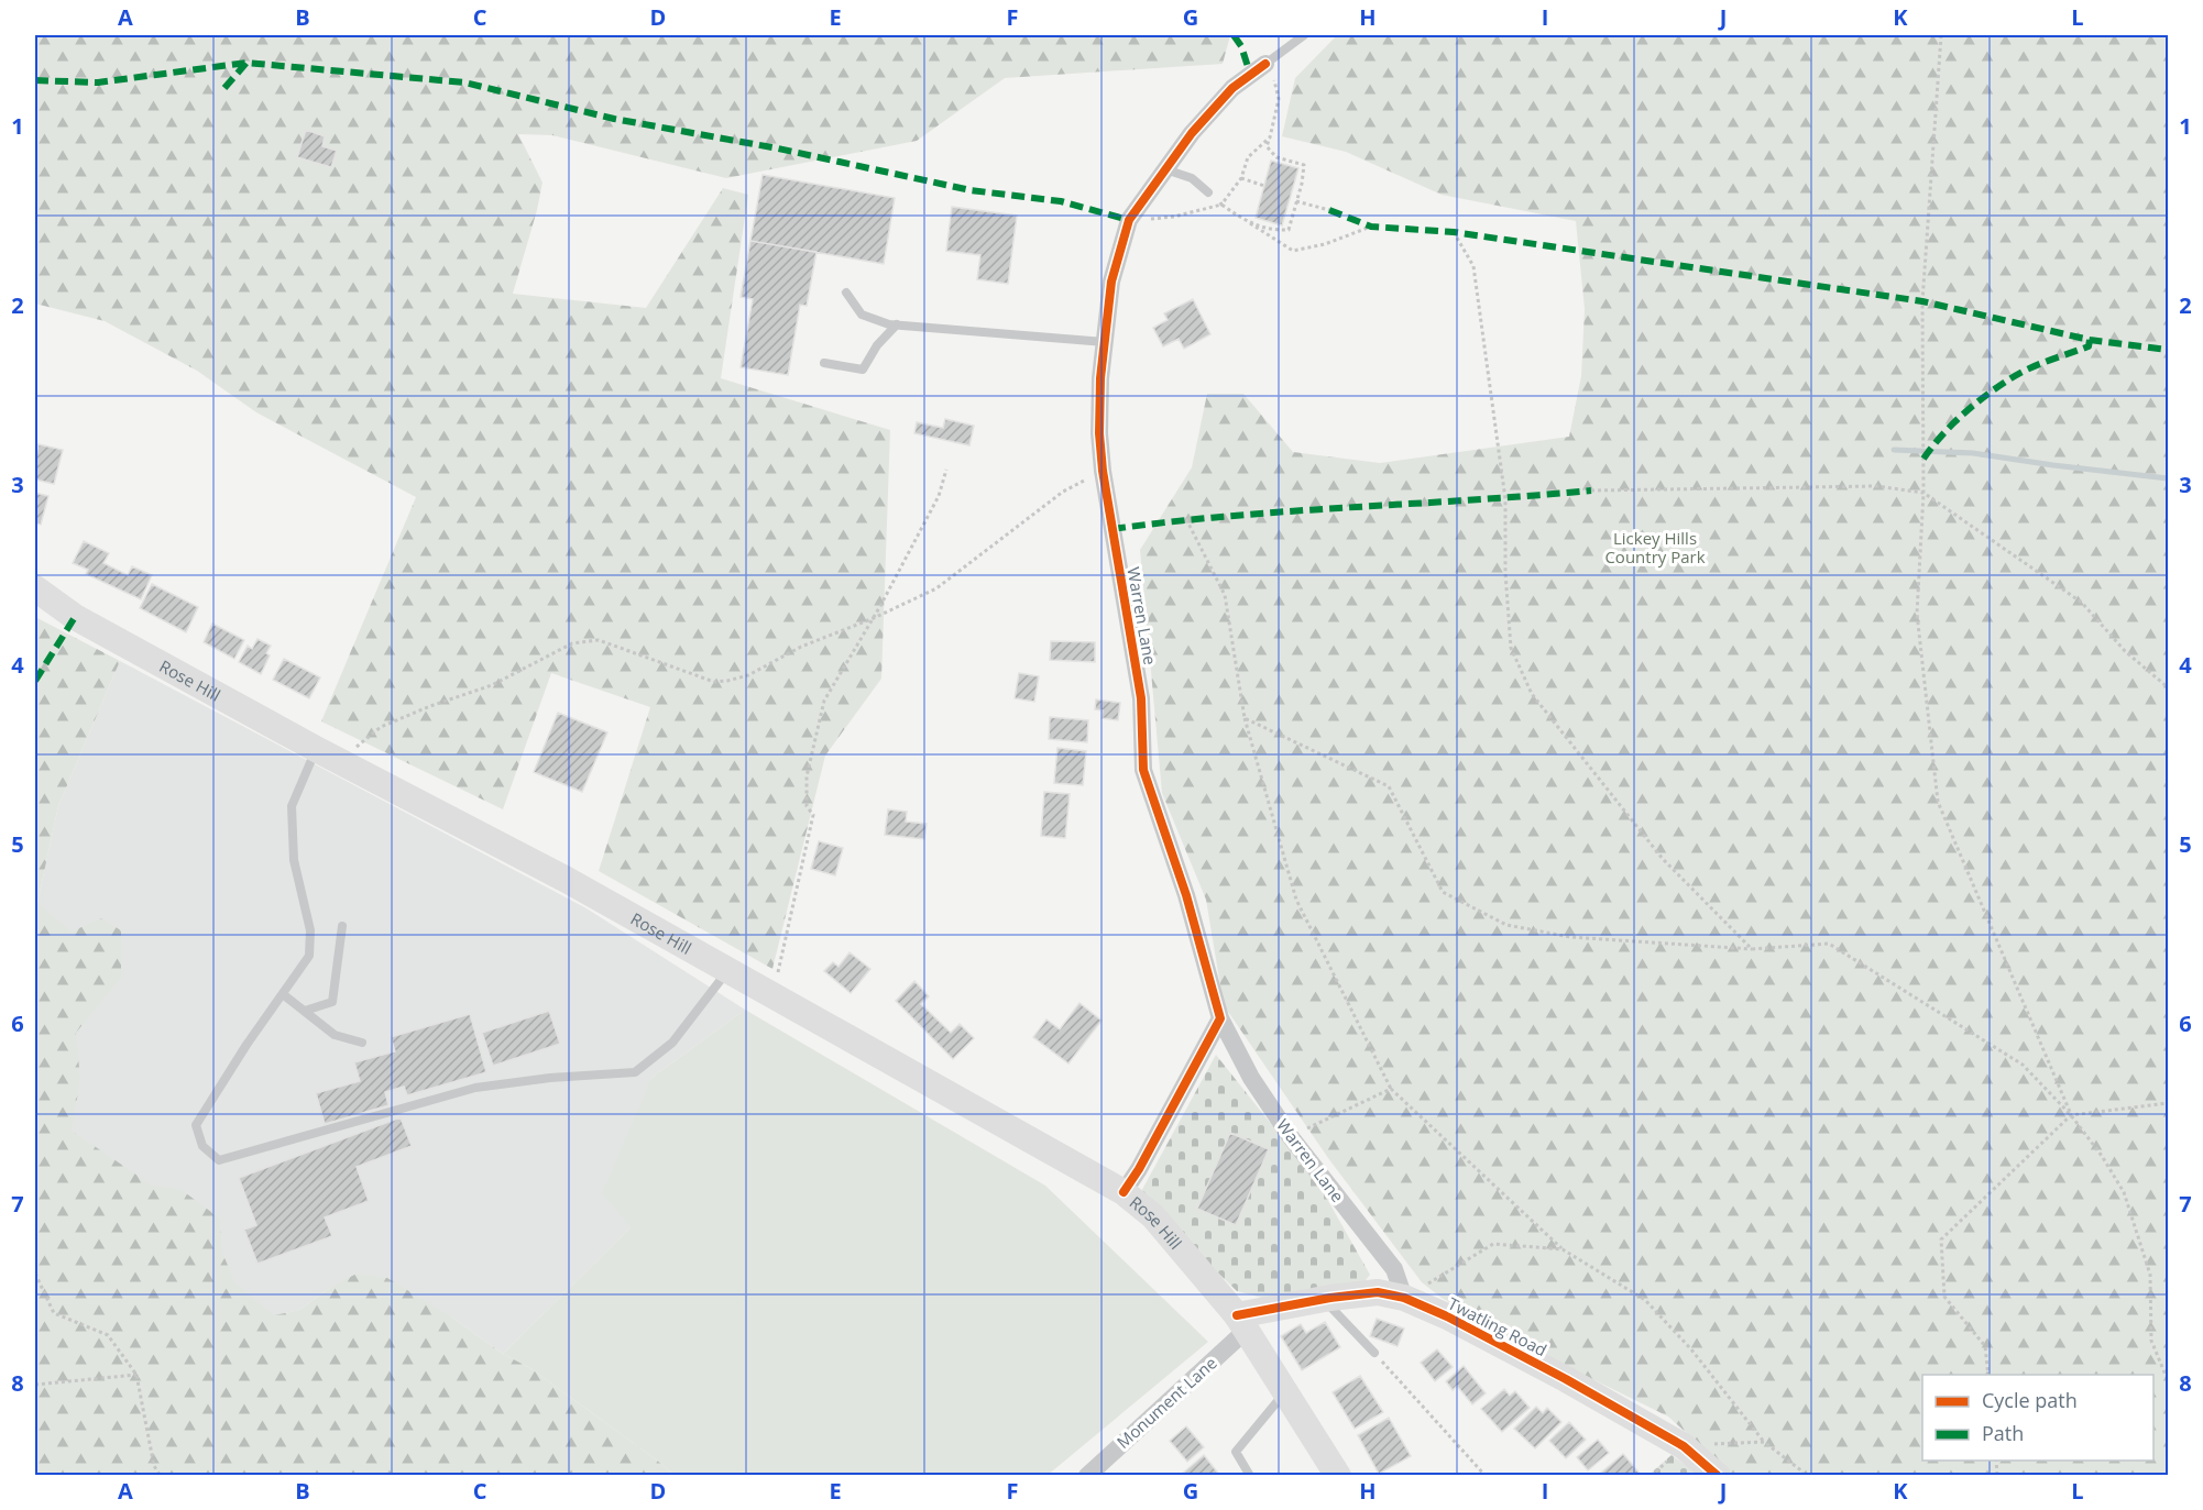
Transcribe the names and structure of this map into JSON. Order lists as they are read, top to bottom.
{
  "streets": {
    "main road": ["Rose Hill", "Twatling Road"],
    "street": ["Warren Lane", "Monument Lane"]
  },
  "crossings": [
    ["Warren Lane", "Twatling Road"],
    ["Rose Hill", "Twatling Road"],
    ["Rose Hill", "Monument Lane"],
    ["Twatling Road", "Monument Lane"]
  ],
  "parks": ["Lickey Hills Country Park"],
  "legend": ["Cycle path", "Path"],
  "grid": {
    "columns": [
      "A",
      "B",
      "C",
      "D",
      "E",
      "F",
      "G",
      "H",
      "I",
      "J",
      "K",
      "L"
    ],
    "rows": [
      "1",
      "2",
      "3",
      "4",
      "5",
      "6",
      "7",
      "8"
    ]
  }
}
